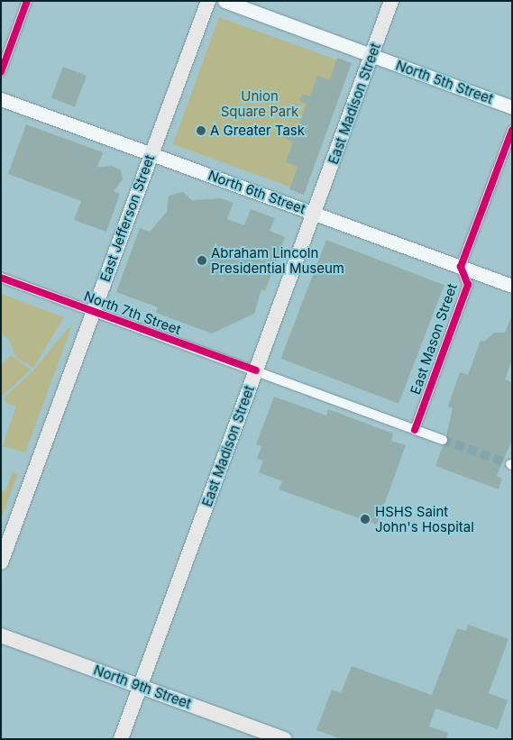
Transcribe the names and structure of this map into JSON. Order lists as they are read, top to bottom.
{
  "streets": {
    "main road": [
      "North 5th Street",
      "East Madison Street",
      "North 6th Street",
      "East Jefferson Street",
      "North 9th Street"
    ],
    "street": ["North 7th Street", "East Mason Street"]
  },
  "crossings": [
    ["North 5th Street", "East Madison Street"],
    ["East Madison Street", "North 6th Street"],
    ["East Madison Street", "North 7th Street"],
    ["East Madison Street", "North 9th Street"],
    ["North 6th Street", "East Jefferson Street"],
    ["North 6th Street", "East Mason Street"],
    ["East Jefferson Street", "North 7th Street"],
    ["North 7th Street", "East Mason Street"]
  ],
  "parks": ["Union Square Park"],
  "places": ["A Greater Task", "Abraham Lincoln Presidential Museum", "HSHS Saint John's Hospital"]
}
